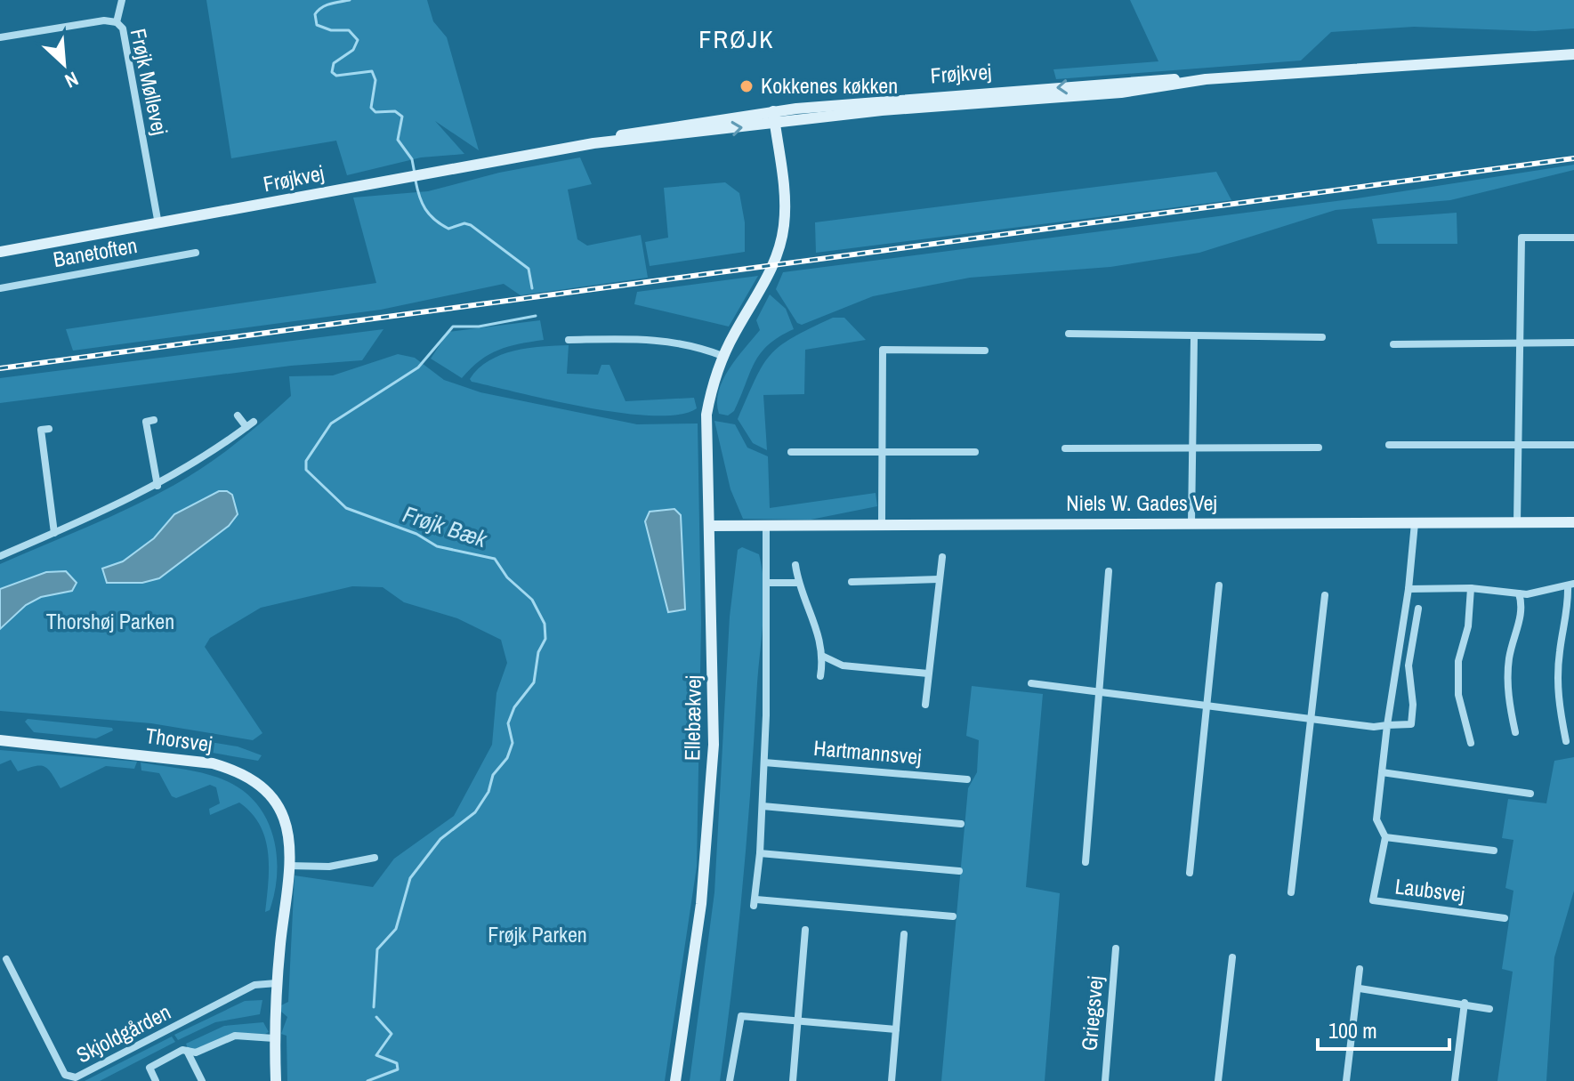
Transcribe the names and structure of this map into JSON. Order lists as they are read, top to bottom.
{
  "streets": {
    "street": [
      "Frøjkvej",
      "Frøjk Møllevej",
      "Banetoften",
      "Niels W. Gades Vej",
      "Ellebækvej",
      "Thorsvej",
      "Hartmannsvej",
      "Laubsvej",
      "Griegsvej",
      "Skjoldgården"
    ]
  },
  "crossings": [
    ["Frøjkvej", "Frøjk Møllevej"],
    ["Frøjkvej", "Ellebækvej"],
    ["Niels W. Gades Vej", "Ellebækvej"],
    ["Niels W. Gades Vej", "Laubsvej"],
    ["Thorsvej", "Skjoldgården"]
  ],
  "districts": ["FRØJK"],
  "water": ["Frøjk Bæk"],
  "parks": ["Thorshøj Parken", "Frøjk Parken"],
  "places": ["Kokkenes køkken"],
  "scale_bar": "100 m",
  "north": "bottom right"
}
